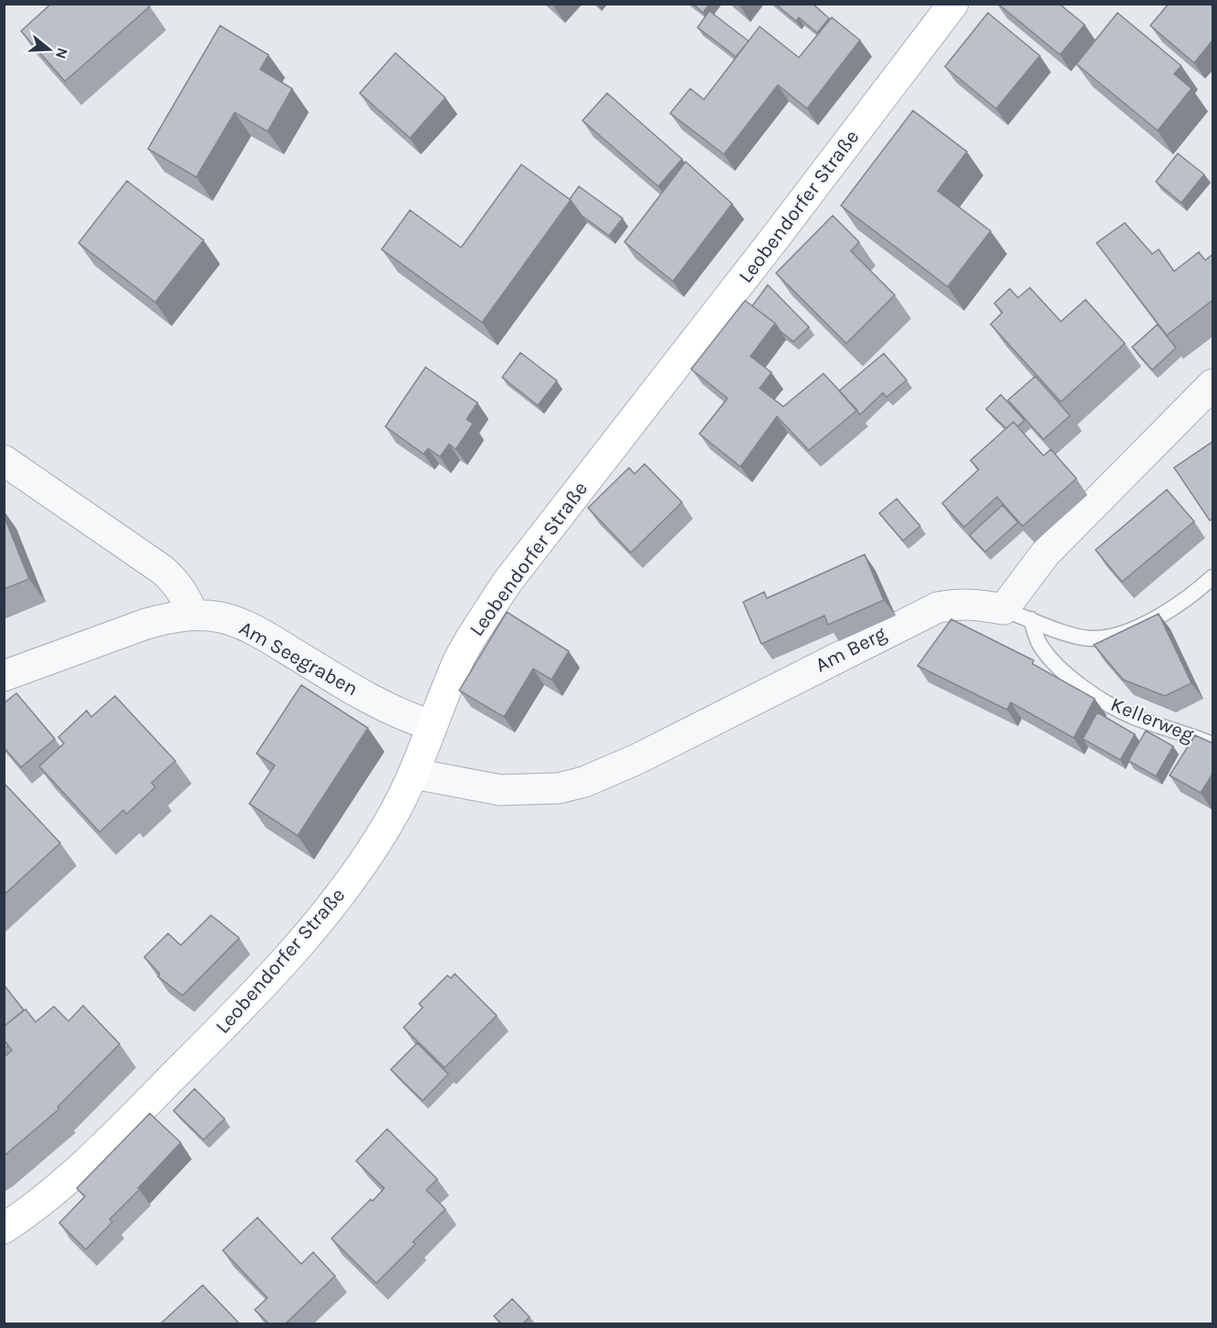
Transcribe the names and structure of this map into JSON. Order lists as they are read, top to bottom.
{
  "streets": {
    "main road": ["Leobendorfer Straße"],
    "street": ["Am Berg", "Am Seegraben"],
    "lane": ["Kellerweg"]
  },
  "crossings": [
    ["Leobendorfer Straße", "Am Berg"],
    ["Leobendorfer Straße", "Am Seegraben"],
    ["Am Berg", "Kellerweg"]
  ],
  "north": "right"
}
